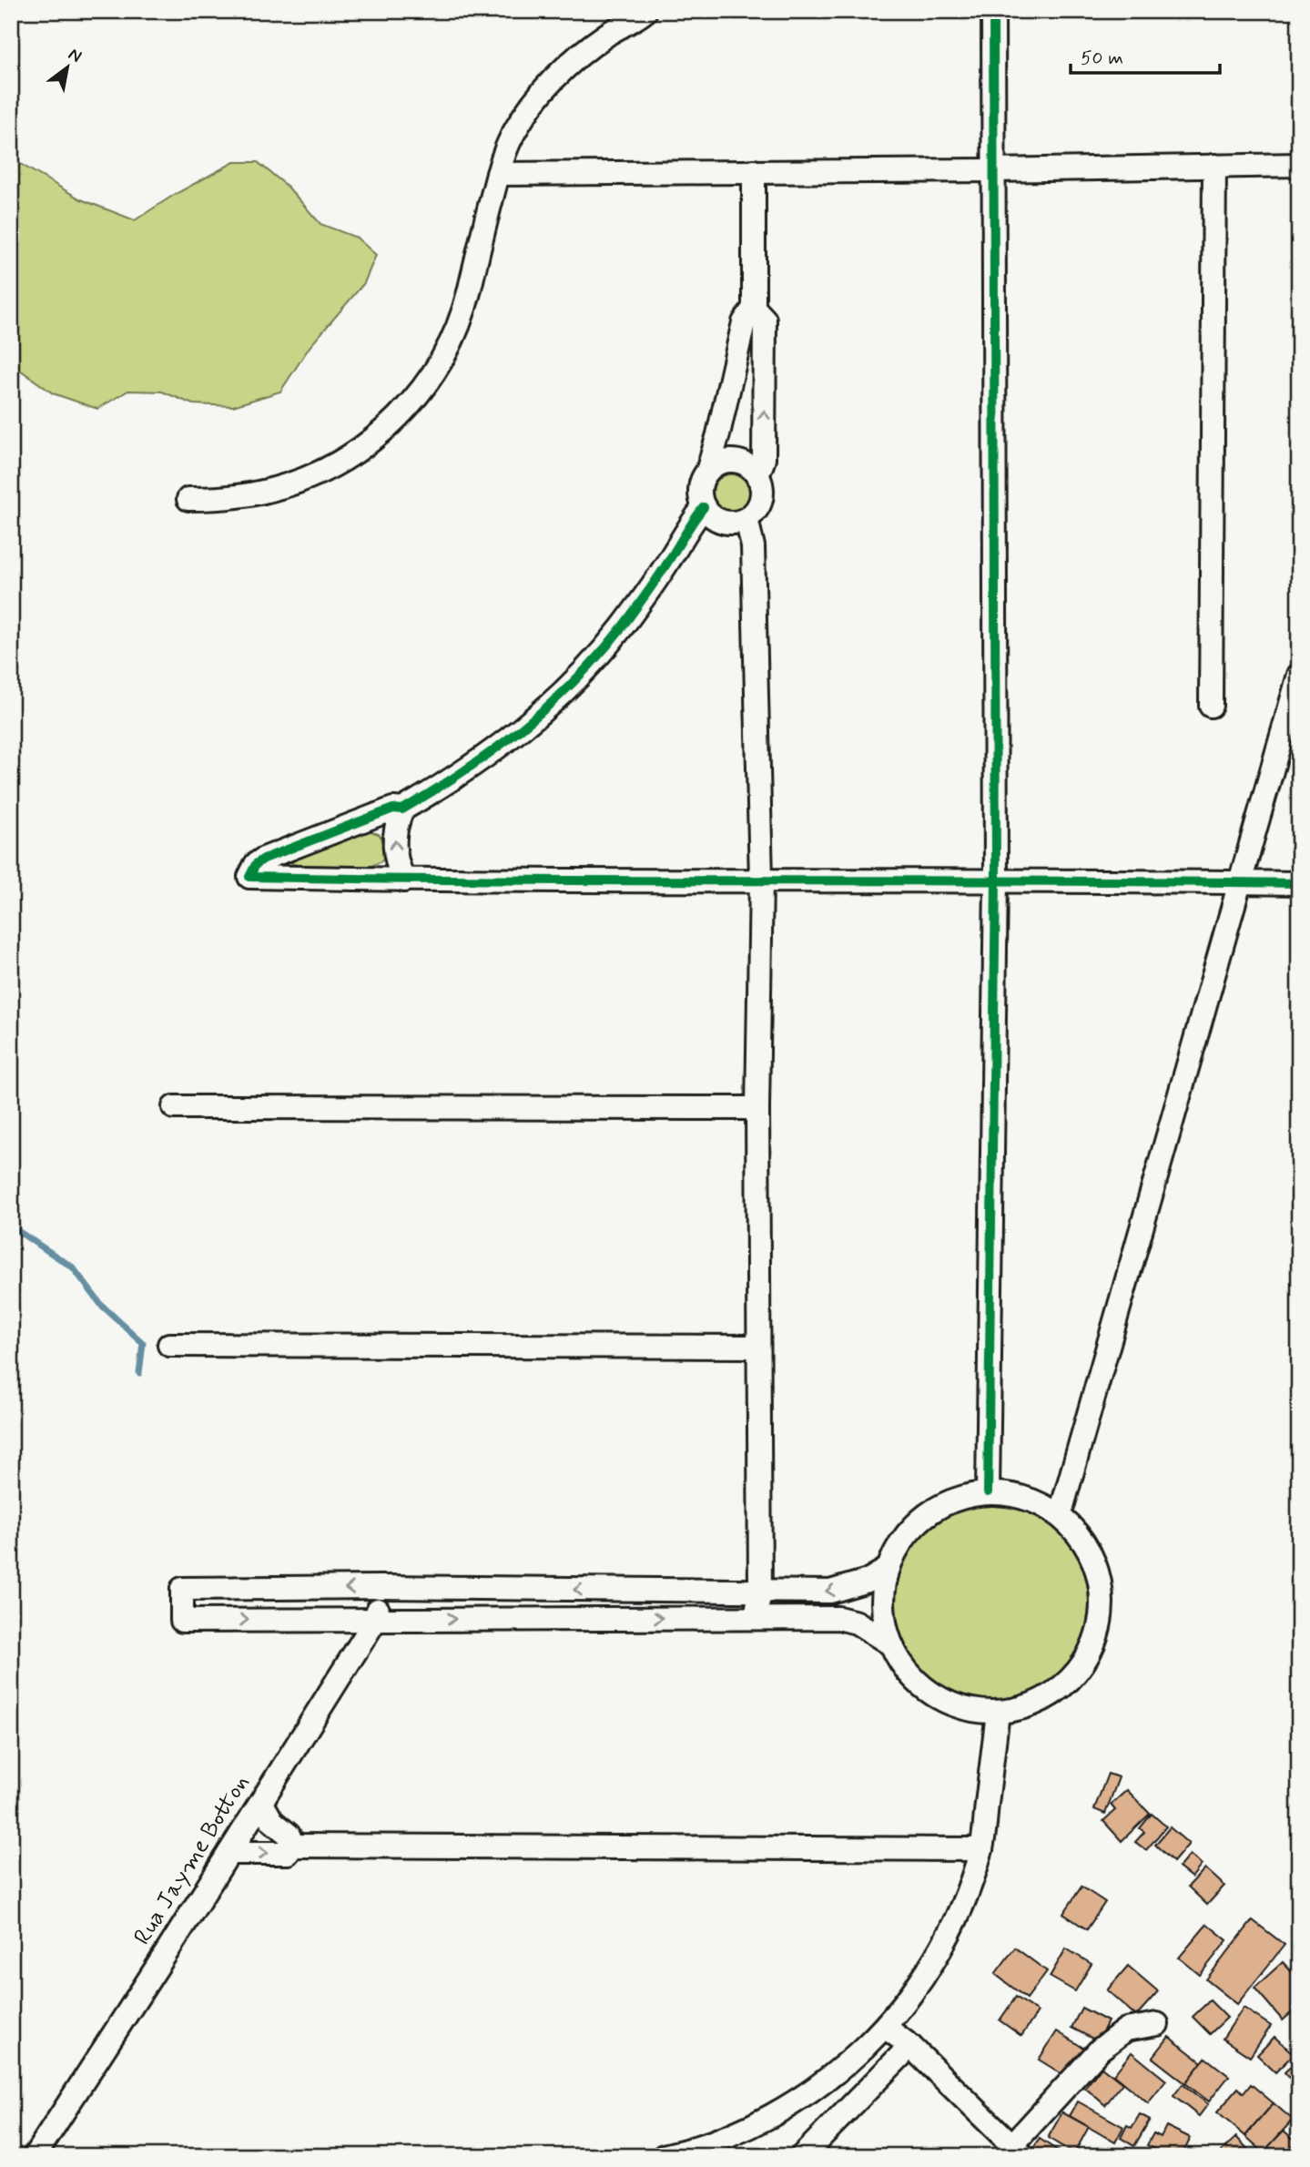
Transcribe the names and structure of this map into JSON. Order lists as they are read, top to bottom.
{
  "streets": {
    "street": ["Rua Jayme Botton"]
  },
  "scale_bar": "50 m",
  "north": "top right"
}
